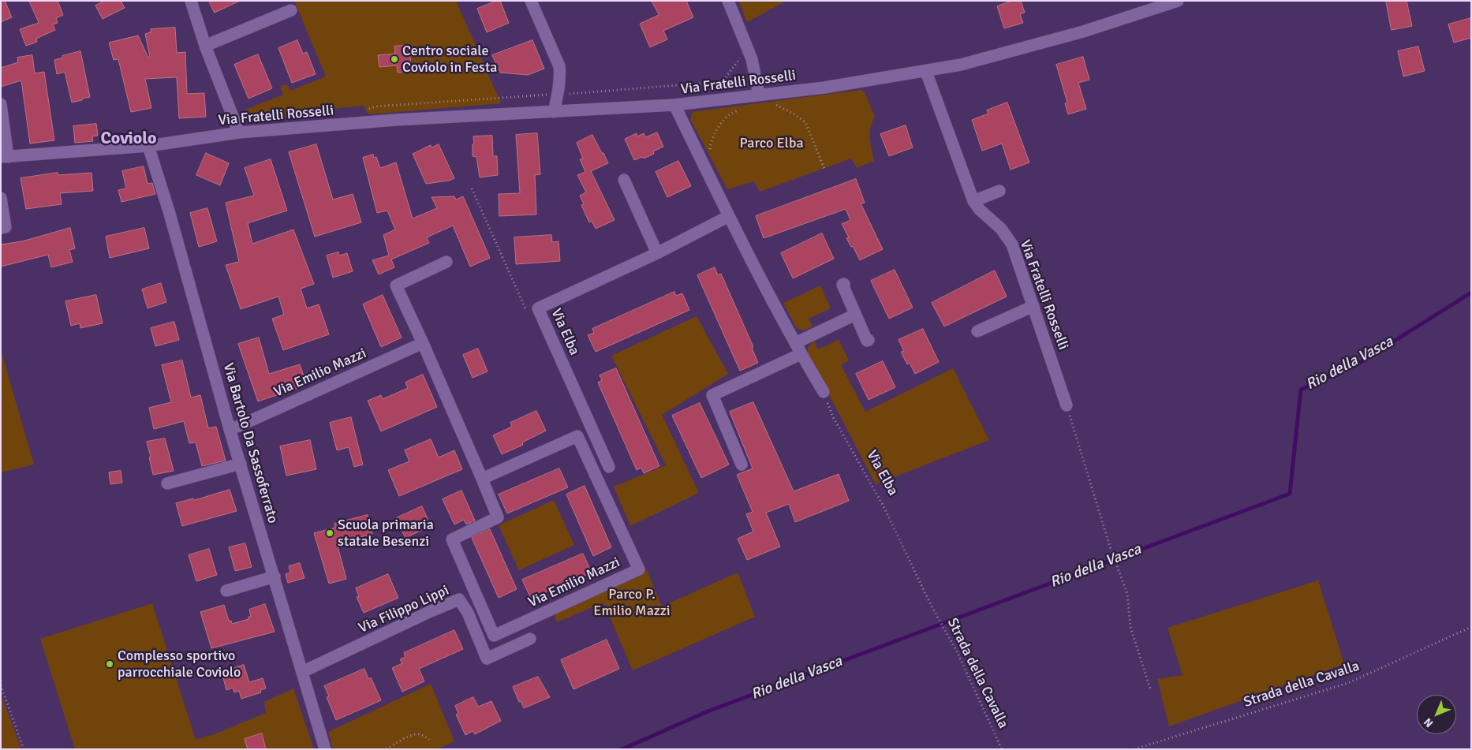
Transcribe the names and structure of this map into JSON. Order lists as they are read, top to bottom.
{
  "streets": {
    "street": [
      "Via Fratelli Rosselli",
      "Via Elba",
      "Via Emilio Mazzi",
      "Via Bartolo Da Sassoferrato",
      "Via Filippo Lippi"
    ],
    "path": ["Strada della Cavalla"]
  },
  "crossings": [
    ["Via Fratelli Rosselli", "Via Bartolo Da Sassoferrato"],
    ["Via Elba", "Strada della Cavalla"],
    ["Via Emilio Mazzi", "Via Bartolo Da Sassoferrato"],
    ["Via Bartolo Da Sassoferrato", "Via Filippo Lippi"]
  ],
  "districts": ["Coviolo"],
  "water": ["Rio della Vasca"],
  "parks": ["Parco Elba", "Parco P. Emilio Mazzi"],
  "places": ["Centro sociale Coviolo in Festa", "Scuola primaria statale Besenzi", "Complesso sportivo parrocchiale Coviolo"],
  "north": "bottom left"
}
